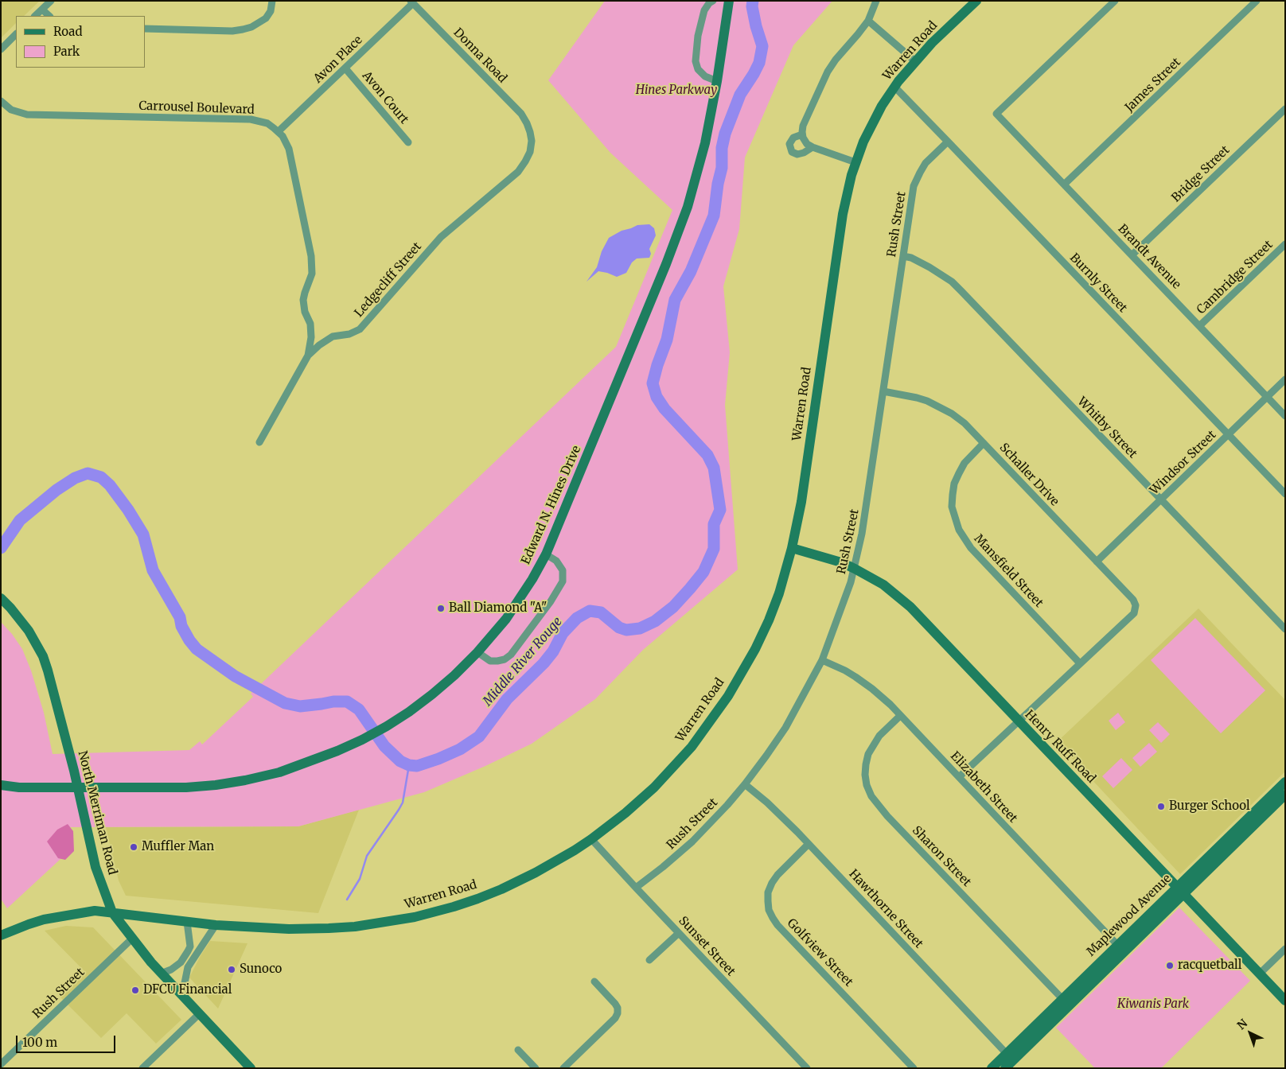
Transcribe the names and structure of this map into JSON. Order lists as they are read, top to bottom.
{
  "streets": {
    "street": [
      "Warren Road",
      "Donna Road",
      "Avon Place",
      "James Street",
      "Avon Court",
      "Carrousel Boulevard",
      "Bridge Street",
      "Rush Street",
      "Brandt Avenue",
      "Cambridge Street",
      "Ledgecliff Street",
      "Burnly Street",
      "Whitby Street",
      "Windsor Street",
      "Schaller Drive",
      "Edward N. Hines Drive",
      "Mansfield Street",
      "Henry Ruff Road",
      "Elizabeth Street",
      "North Merriman Road",
      "Sharon Street",
      "Hawthorne Street",
      "Maplewood Avenue",
      "Sunset Street",
      "Golfview Street"
    ]
  },
  "crossings": [
    ["Warren Road", "Burnly Street"],
    ["Warren Road", "Henry Ruff Road"],
    ["Warren Road", "North Merriman Road"],
    ["Warren Road", "Sunset Street"],
    ["Donna Road", "Avon Place"],
    ["Donna Road", "Ledgecliff Street"],
    ["Avon Place", "Avon Court"],
    ["Avon Place", "Carrousel Boulevard"],
    ["James Street", "Brandt Avenue"],
    ["Carrousel Boulevard", "Ledgecliff Street"],
    ["Bridge Street", "Brandt Avenue"],
    ["Rush Street", "Burnly Street"],
    ["Rush Street", "Whitby Street"],
    ["Rush Street", "Schaller Drive"],
    ["Rush Street", "Henry Ruff Road"],
    ["Rush Street", "Elizabeth Street"],
    ["Rush Street", "North Merriman Road"],
    ["Rush Street", "Hawthorne Street"],
    ["Rush Street", "Sunset Street"],
    ["Brandt Avenue", "Cambridge Street"],
    ["Brandt Avenue", "Windsor Street"],
    ["Burnly Street", "Windsor Street"],
    ["Whitby Street", "Windsor Street"],
    ["Windsor Street", "Schaller Drive"],
    ["Schaller Drive", "Mansfield Street"],
    ["Henry Ruff Road", "Maplewood Avenue"],
    ["Elizabeth Street", "Sharon Street"],
    ["Elizabeth Street", "Maplewood Avenue"],
    ["Sharon Street", "Maplewood Avenue"],
    ["Hawthorne Street", "Maplewood Avenue"],
    ["Hawthorne Street", "Golfview Street"]
  ],
  "water": ["Middle River Rouge"],
  "parks": ["Hines Parkway", "Kiwanis Park"],
  "places": [
    "Ball Diamond \"A\"",
    "Burger School",
    "Muffler Man",
    "racquetball",
    "Sunoco",
    "DFCU Financial"
  ],
  "legend": ["Road", "Park"],
  "scale_bar": "100 m",
  "north": "top left"
}
